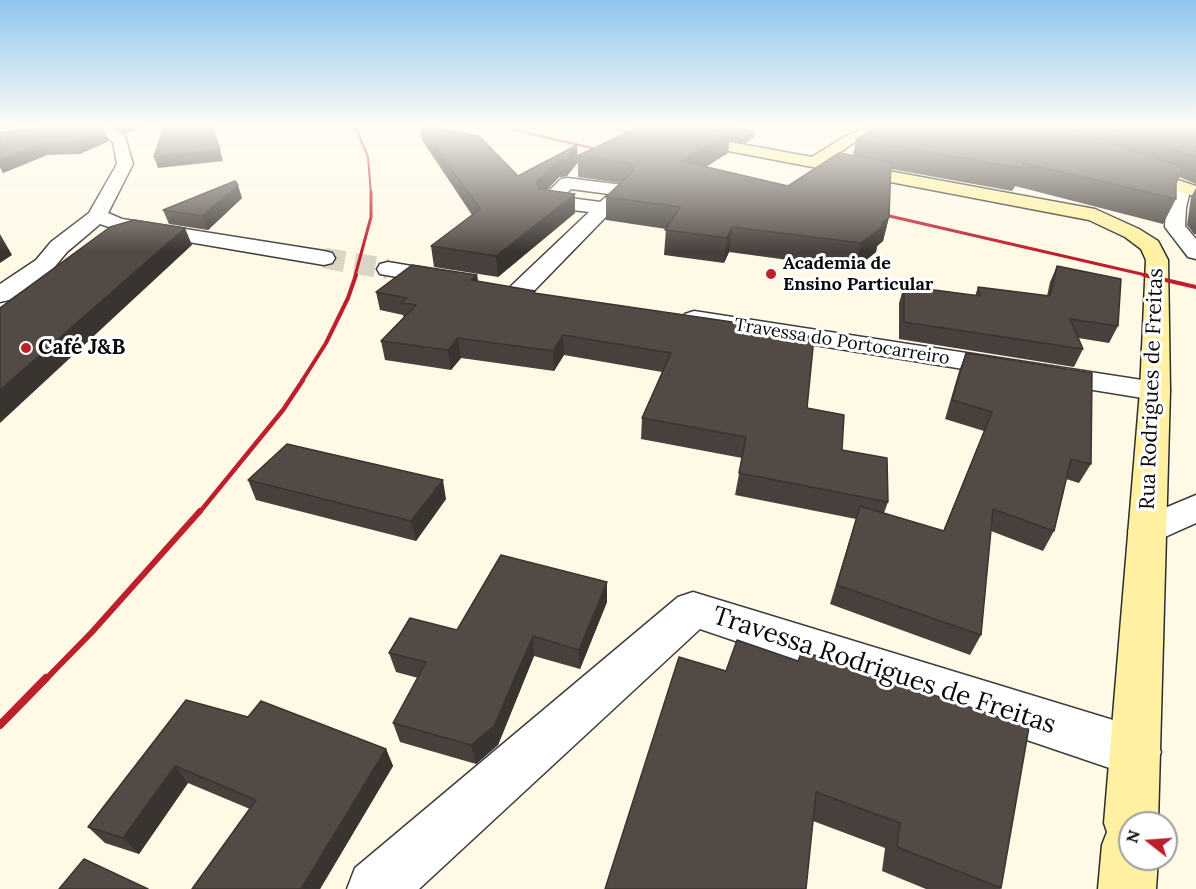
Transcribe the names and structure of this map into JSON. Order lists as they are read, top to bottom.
{
  "streets": {
    "main road": ["Rua Rodrigues de Freitas"],
    "street": ["Travessa do Portocarreiro", "Travessa Rodrigues de Freitas"]
  },
  "crossings": [
    ["Travessa do Portocarreiro", "Rua Rodrigues de Freitas"],
    ["Rua Rodrigues de Freitas", "Travessa Rodrigues de Freitas"]
  ],
  "places": ["Academia de Ensino Particular", "Café J&B"],
  "north": "left"
}
